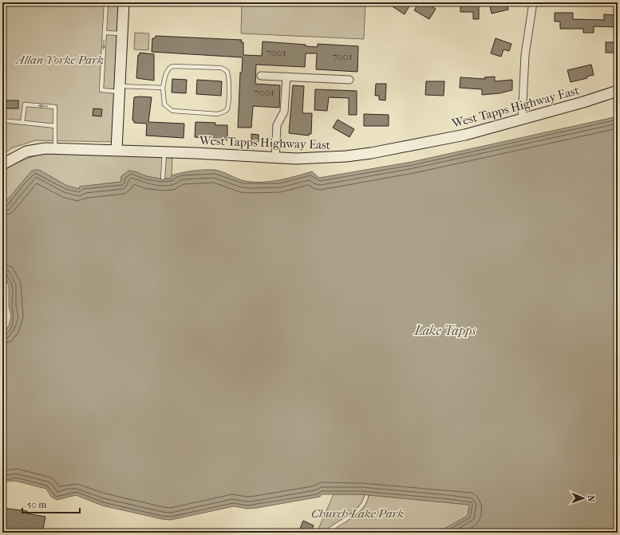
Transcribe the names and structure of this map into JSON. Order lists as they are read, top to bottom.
{
  "streets": {
    "street": ["West Tapps Highway East"]
  },
  "water": ["Lake Tapps"],
  "parks": ["Allan Yorke Park", "Church Lake Park"],
  "house_numbers": ["7001", "7001", "7001"],
  "scale_bar": "50 m",
  "north": "right"
}
